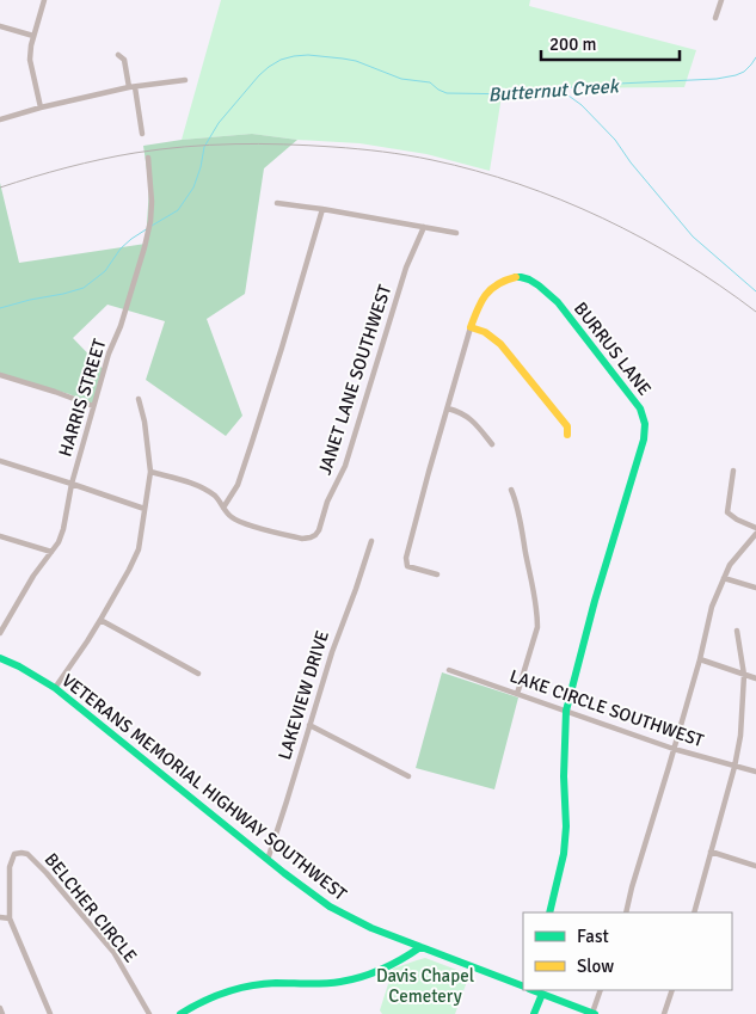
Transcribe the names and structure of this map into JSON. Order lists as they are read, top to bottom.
{
  "streets": {
    "street": [
      "BURRUS LANE",
      "JANET LANE SOUTHWEST",
      "HARRIS STREET",
      "LAKEVIEW DRIVE",
      "LAKE CIRCLE SOUTHWEST",
      "VETERANS MEMORIAL HIGHWAY SOUTHWEST",
      "BELCHER CIRCLE"
    ]
  },
  "crossings": [
    ["BURRUS LANE", "LAKE CIRCLE SOUTHWEST"],
    ["LAKEVIEW DRIVE", "VETERANS MEMORIAL HIGHWAY SOUTHWEST"]
  ],
  "water": ["Butternut Creek"],
  "parks": ["Davis Chapel Cemetery"],
  "legend": ["Fast", "Slow"],
  "scale_bar": "200 m"
}
